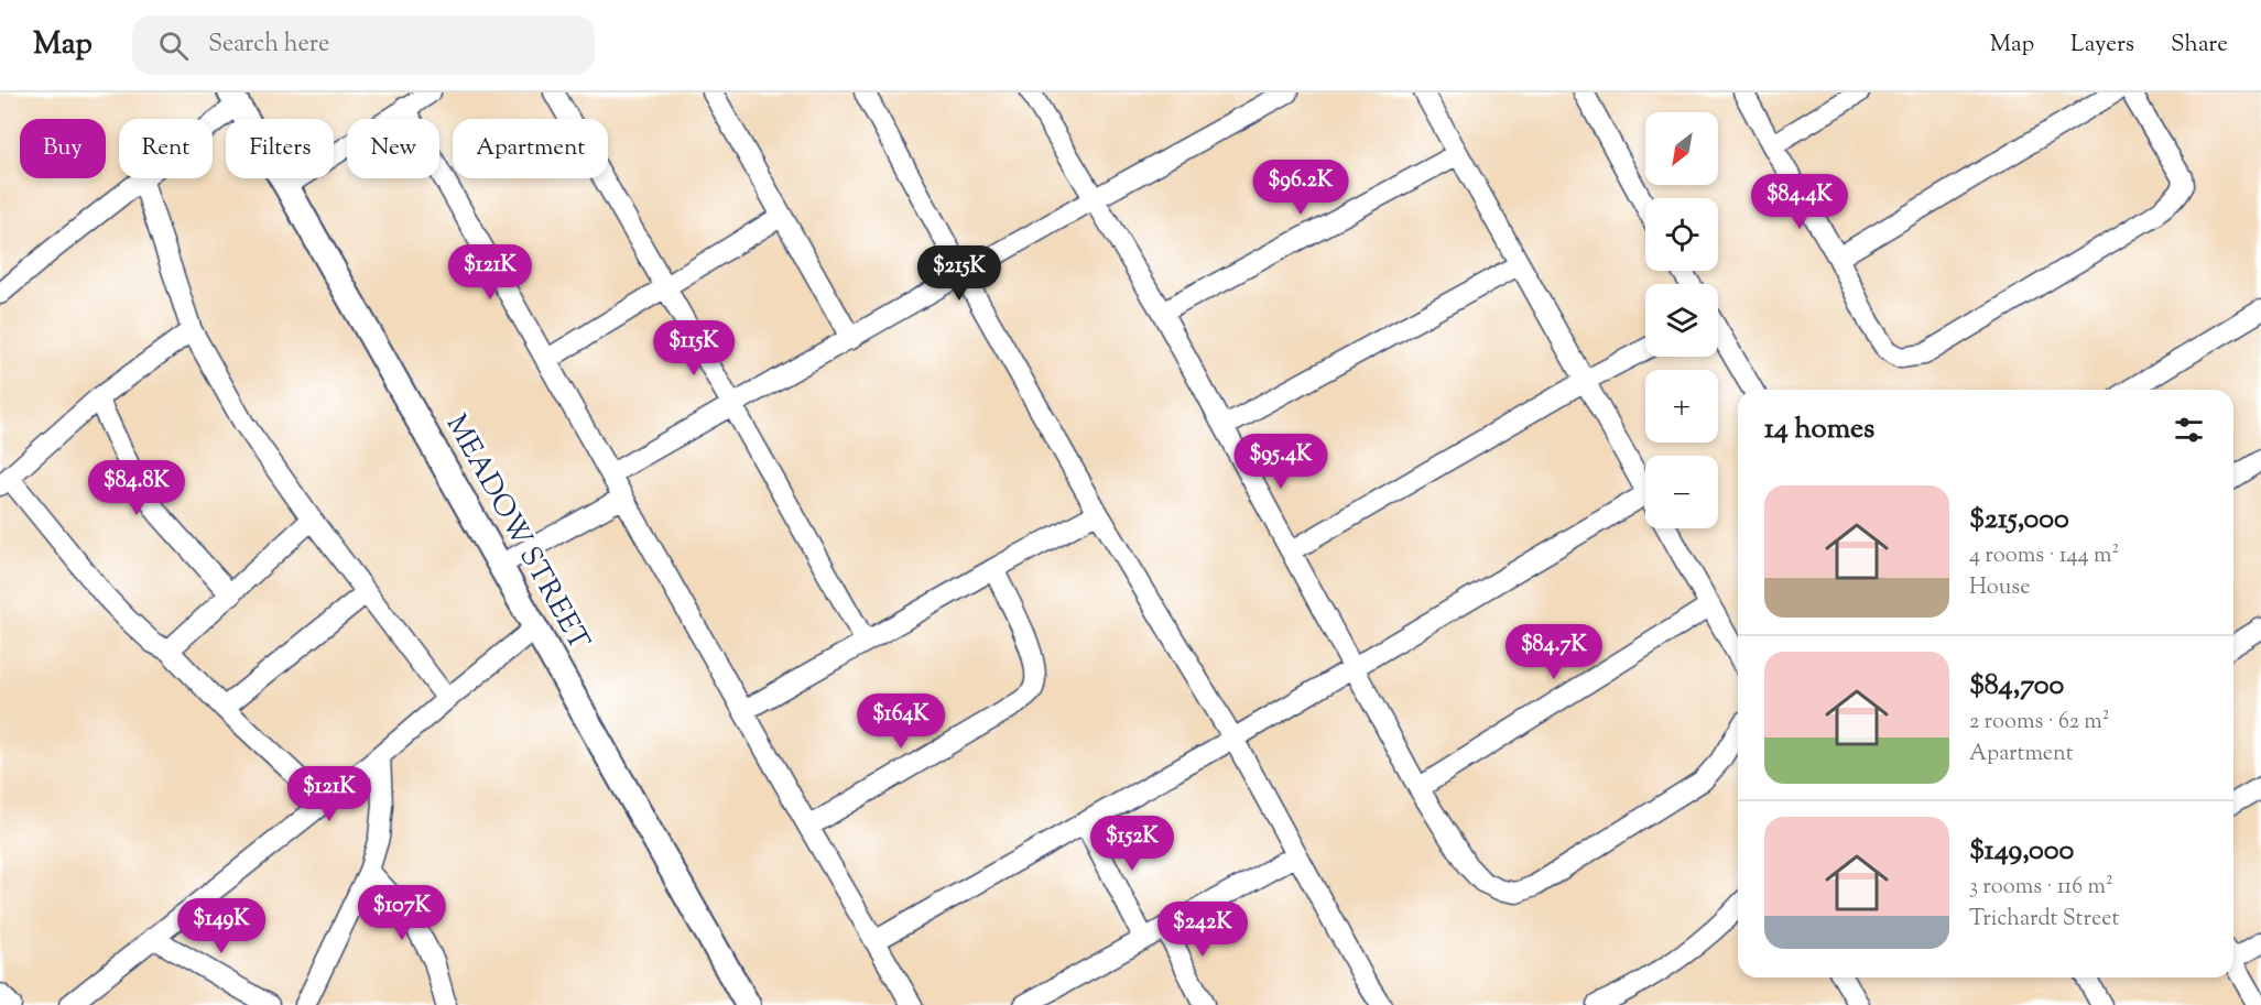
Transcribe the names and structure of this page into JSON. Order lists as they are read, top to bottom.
{
  "streets": {
    "street": ["MEADOW STREET"]
  },
  "north": "bottom left",
  "page": {
    "header": "Map",
    "search": "Search here",
    "nav": ["Map", "Layers", "Share"],
    "map_buttons": ["+", "−"],
    "chip": [
      "Buy",
      "Rent",
      "Filters",
      "New",
      "Apartment"
    ],
    "price": [
      "$96.2K",
      "$84.4K",
      "$121K",
      "$215K",
      "$115K",
      "$95.4K",
      "$84.8K",
      "$84.7K",
      "$164K",
      "$121K",
      "$152K",
      "$107K",
      "$149K",
      "$242K"
    ],
    "heading": "14 homes",
    "list": [
      {
        "name": "$215,000",
        "note": "4 rooms · 144 m² · House"
      },
      {
        "name": "$84,700",
        "note": "2 rooms · 62 m² · Apartment"
      },
      {
        "name": "$149,000",
        "note": "3 rooms · 116 m² · Trichardt Street"
      }
    ]
  }
}
